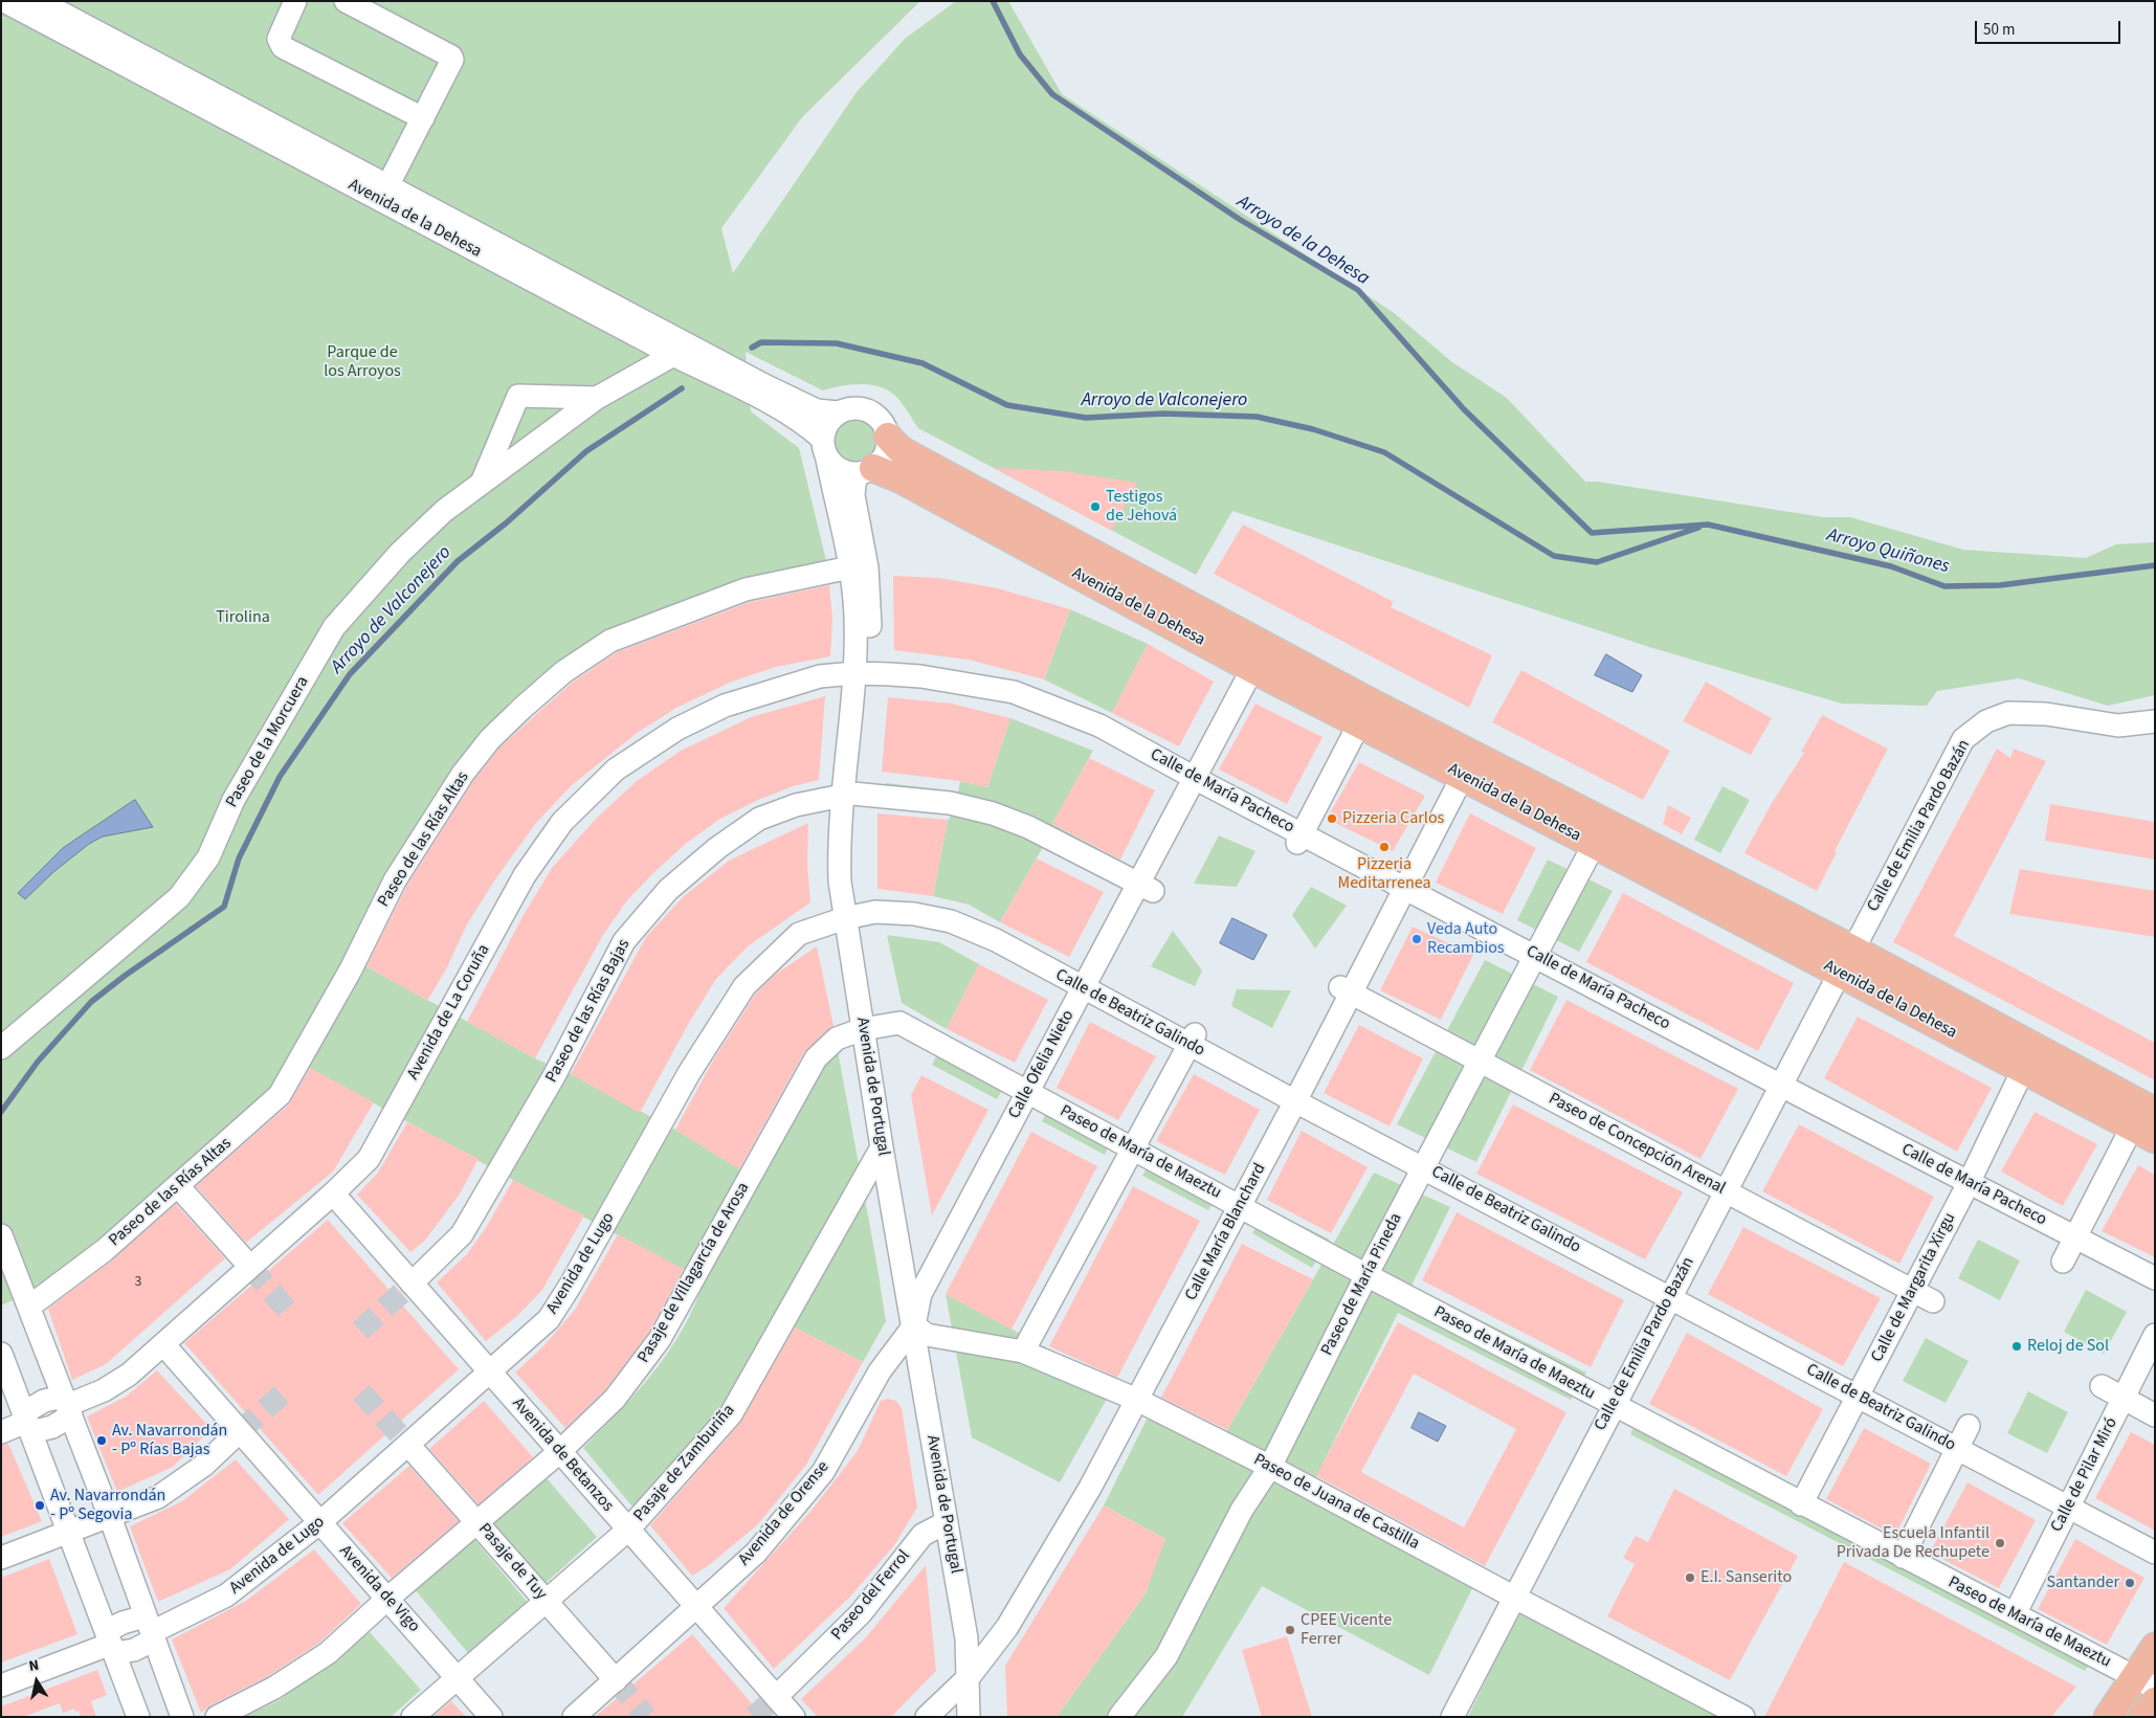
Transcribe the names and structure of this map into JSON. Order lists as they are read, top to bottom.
{
  "streets": {
    "main road": ["Avenida de la Dehesa"],
    "street": [
      "Paseo de la Morcuera",
      "Calle de María Pacheco",
      "Calle de Emilia Pardo Bazán",
      "Paseo de las Rías Altas",
      "Paseo de las Rías Bajas",
      "Avenida de La Coruña",
      "Calle de Beatriz Galindo",
      "Calle Ofelia Nieto",
      "Avenida de Portugal",
      "Paseo de Concepción Arenal",
      "Paseo de María de Maeztu",
      "Calle María Blanchard",
      "Avenida de Lugo",
      "Pasaje de Villagarcía de Arosa",
      "Paseo de María Pineda",
      "Calle de Margarita Xirgu",
      "Avenida de Betanzos",
      "Pasaje de Zamburiña",
      "Calle de Pilar Miró",
      "Paseo de Juana de Castilla",
      "Avenida de Orense",
      "Pasaje de Tuy",
      "Avenida de Vigo",
      "Paseo del Ferrol"
    ]
  },
  "crossings": [
    ["Avenida de la Dehesa", "Paseo de la Morcuera"],
    ["Avenida de la Dehesa", "Calle de Emilia Pardo Bazán"],
    ["Avenida de la Dehesa", "Calle Ofelia Nieto"],
    ["Avenida de la Dehesa", "Avenida de Portugal"],
    ["Avenida de la Dehesa", "Calle María Blanchard"],
    ["Avenida de la Dehesa", "Paseo de María Pineda"],
    ["Avenida de la Dehesa", "Calle de Margarita Xirgu"],
    ["Calle de María Pacheco", "Calle de Emilia Pardo Bazán"],
    ["Calle de María Pacheco", "Avenida de La Coruña"],
    ["Calle de María Pacheco", "Calle Ofelia Nieto"],
    ["Calle de María Pacheco", "Avenida de Portugal"],
    ["Calle de María Pacheco", "Calle María Blanchard"],
    ["Calle de María Pacheco", "Paseo de María Pineda"],
    ["Calle de María Pacheco", "Calle de Margarita Xirgu"],
    ["Calle de Emilia Pardo Bazán", "Calle de Beatriz Galindo"],
    ["Calle de Emilia Pardo Bazán", "Paseo de Concepción Arenal"],
    ["Calle de Emilia Pardo Bazán", "Paseo de María de Maeztu"],
    ["Calle de Emilia Pardo Bazán", "Paseo de Juana de Castilla"],
    ["Paseo de las Rías Altas", "Avenida de Portugal"],
    ["Paseo de las Rías Bajas", "Calle Ofelia Nieto"],
    ["Paseo de las Rías Bajas", "Avenida de Portugal"],
    ["Paseo de las Rías Bajas", "Avenida de Betanzos"],
    ["Avenida de La Coruña", "Avenida de Portugal"],
    ["Avenida de La Coruña", "Avenida de Betanzos"],
    ["Avenida de La Coruña", "Avenida de Vigo"],
    ["Calle de Beatriz Galindo", "Calle Ofelia Nieto"],
    ["Calle de Beatriz Galindo", "Avenida de Portugal"],
    ["Calle de Beatriz Galindo", "Calle María Blanchard"],
    ["Calle de Beatriz Galindo", "Avenida de Lugo"],
    ["Calle de Beatriz Galindo", "Paseo de María Pineda"],
    ["Calle de Beatriz Galindo", "Calle de Margarita Xirgu"],
    ["Calle de Beatriz Galindo", "Calle de Pilar Miró"],
    ["Calle Ofelia Nieto", "Avenida de Portugal"],
    ["Calle Ofelia Nieto", "Paseo de María de Maeztu"],
    ["Calle Ofelia Nieto", "Paseo de Juana de Castilla"],
    ["Calle Ofelia Nieto", "Avenida de Orense"],
    ["Avenida de Portugal", "Paseo de María de Maeztu"],
    ["Avenida de Portugal", "Calle María Blanchard"],
    ["Avenida de Portugal", "Avenida de Lugo"],
    ["Avenida de Portugal", "Pasaje de Villagarcía de Arosa"],
    ["Avenida de Portugal", "Pasaje de Zamburiña"],
    ["Avenida de Portugal", "Paseo de Juana de Castilla"],
    ["Avenida de Portugal", "Avenida de Orense"],
    ["Avenida de Portugal", "Paseo del Ferrol"],
    ["Paseo de Concepción Arenal", "Calle María Blanchard"],
    ["Paseo de Concepción Arenal", "Paseo de María Pineda"],
    ["Paseo de Concepción Arenal", "Calle de Margarita Xirgu"],
    ["Paseo de María de Maeztu", "Calle María Blanchard"],
    ["Paseo de María de Maeztu", "Pasaje de Villagarcía de Arosa"],
    ["Paseo de María de Maeztu", "Paseo de María Pineda"],
    ["Paseo de María de Maeztu", "Calle de Margarita Xirgu"],
    ["Paseo de María de Maeztu", "Calle de Pilar Miró"],
    ["Calle María Blanchard", "Paseo de Juana de Castilla"],
    ["Avenida de Lugo", "Avenida de Betanzos"],
    ["Avenida de Lugo", "Pasaje de Tuy"],
    ["Avenida de Lugo", "Avenida de Vigo"],
    ["Pasaje de Villagarcía de Arosa", "Avenida de Betanzos"],
    ["Pasaje de Villagarcía de Arosa", "Pasaje de Tuy"],
    ["Pasaje de Villagarcía de Arosa", "Avenida de Vigo"],
    ["Paseo de María Pineda", "Paseo de Juana de Castilla"],
    ["Avenida de Betanzos", "Pasaje de Zamburiña"],
    ["Avenida de Betanzos", "Avenida de Orense"],
    ["Avenida de Betanzos", "Paseo del Ferrol"],
    ["Pasaje de Zamburiña", "Pasaje de Tuy"],
    ["Pasaje de Zamburiña", "Avenida de Vigo"],
    ["Paseo de Juana de Castilla", "Avenida de Orense"],
    ["Avenida de Orense", "Pasaje de Tuy"]
  ],
  "water": ["Arroyo de la Dehesa", "Arroyo de Valconejero", "Arroyo Quiñones"],
  "parks": ["Parque de los Arroyos", "Tirolina"],
  "places": [
    "Testigos de Jehová",
    "Pizzeria Carlos",
    "Pizzeria Meditarrenea",
    "Veda Auto Recambios",
    "Reloj de Sol",
    "Av. Navarrondán - Pº Rías Bajas",
    "Av. Navarrondán - Pº Segovia",
    "Escuela Infantil Privada De Rechupete",
    "E.I. Sanserito",
    "Santander",
    "CPEE Vicente Ferrer"
  ],
  "house_numbers": ["3"],
  "scale_bar": "50 m",
  "north": "top"
}
